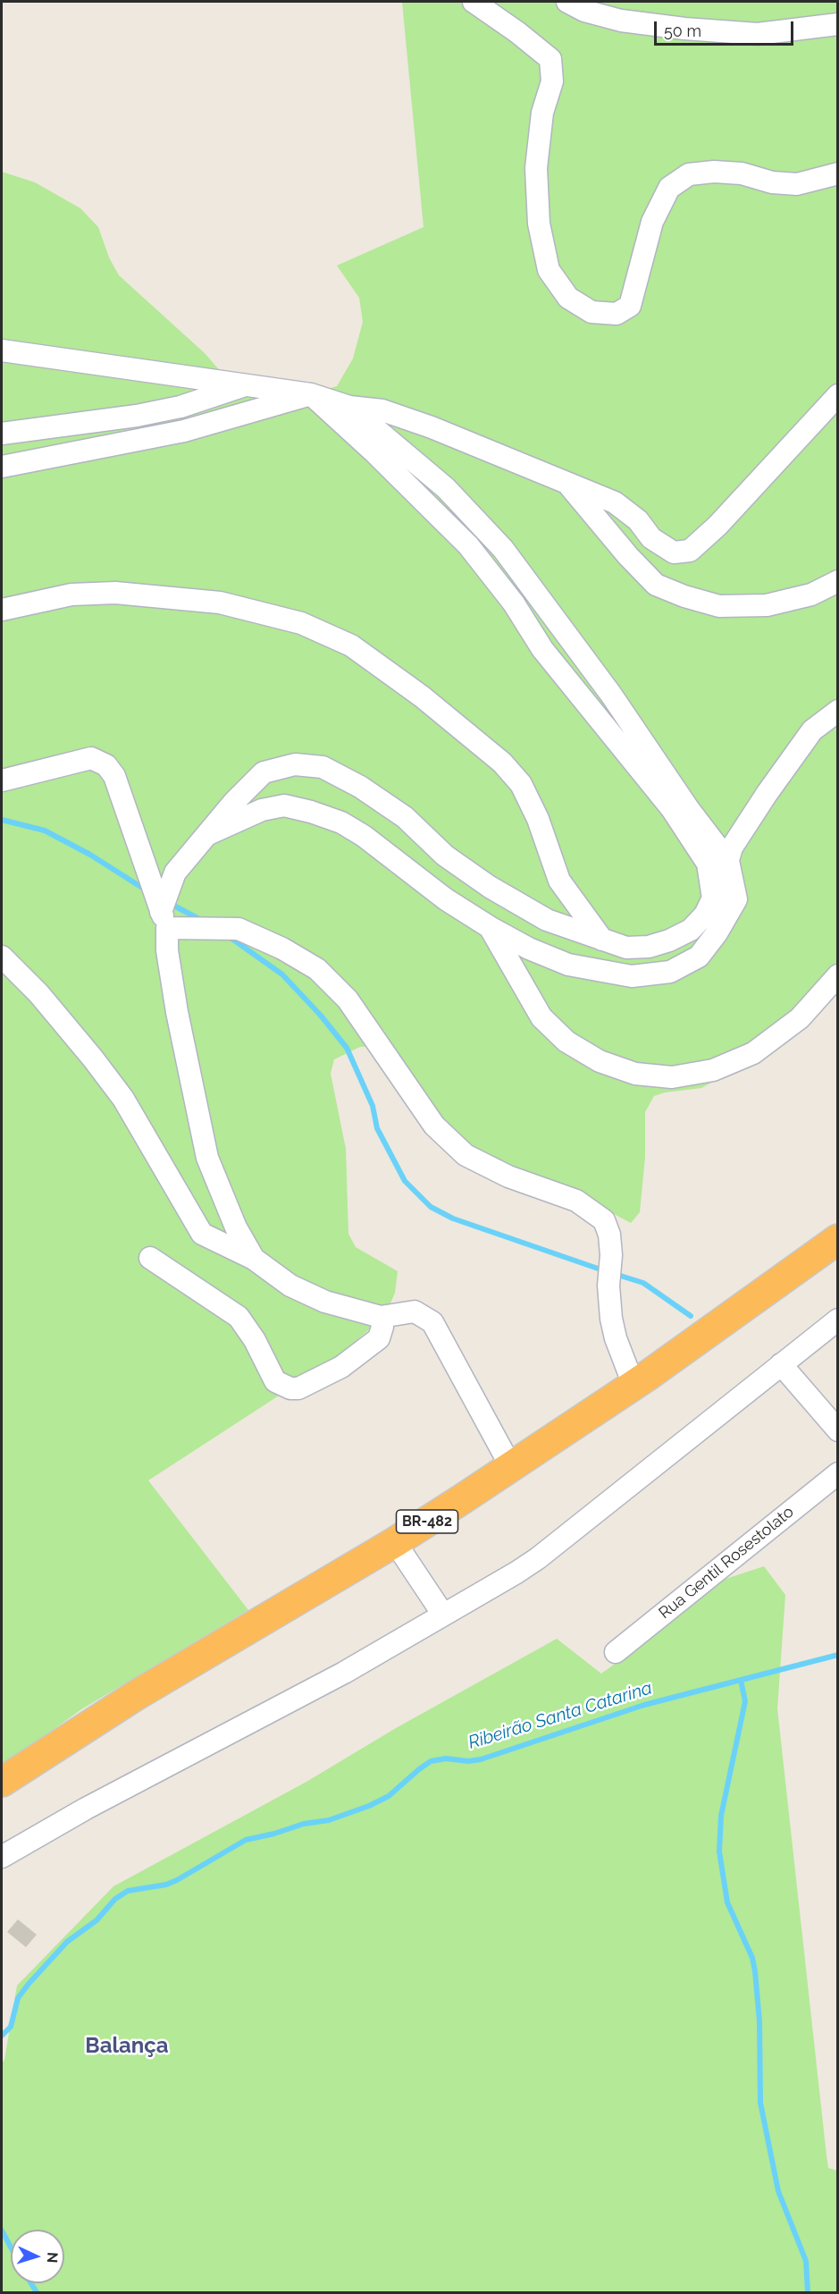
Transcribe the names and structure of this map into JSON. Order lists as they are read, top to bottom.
{
  "streets": {
    "highway": ["BR-482"],
    "street": ["Rua Gentil Rosestolato"]
  },
  "districts": ["Balança"],
  "water": ["Ribeirão Santa Catarina"],
  "scale_bar": "50 m",
  "north": "right"
}
